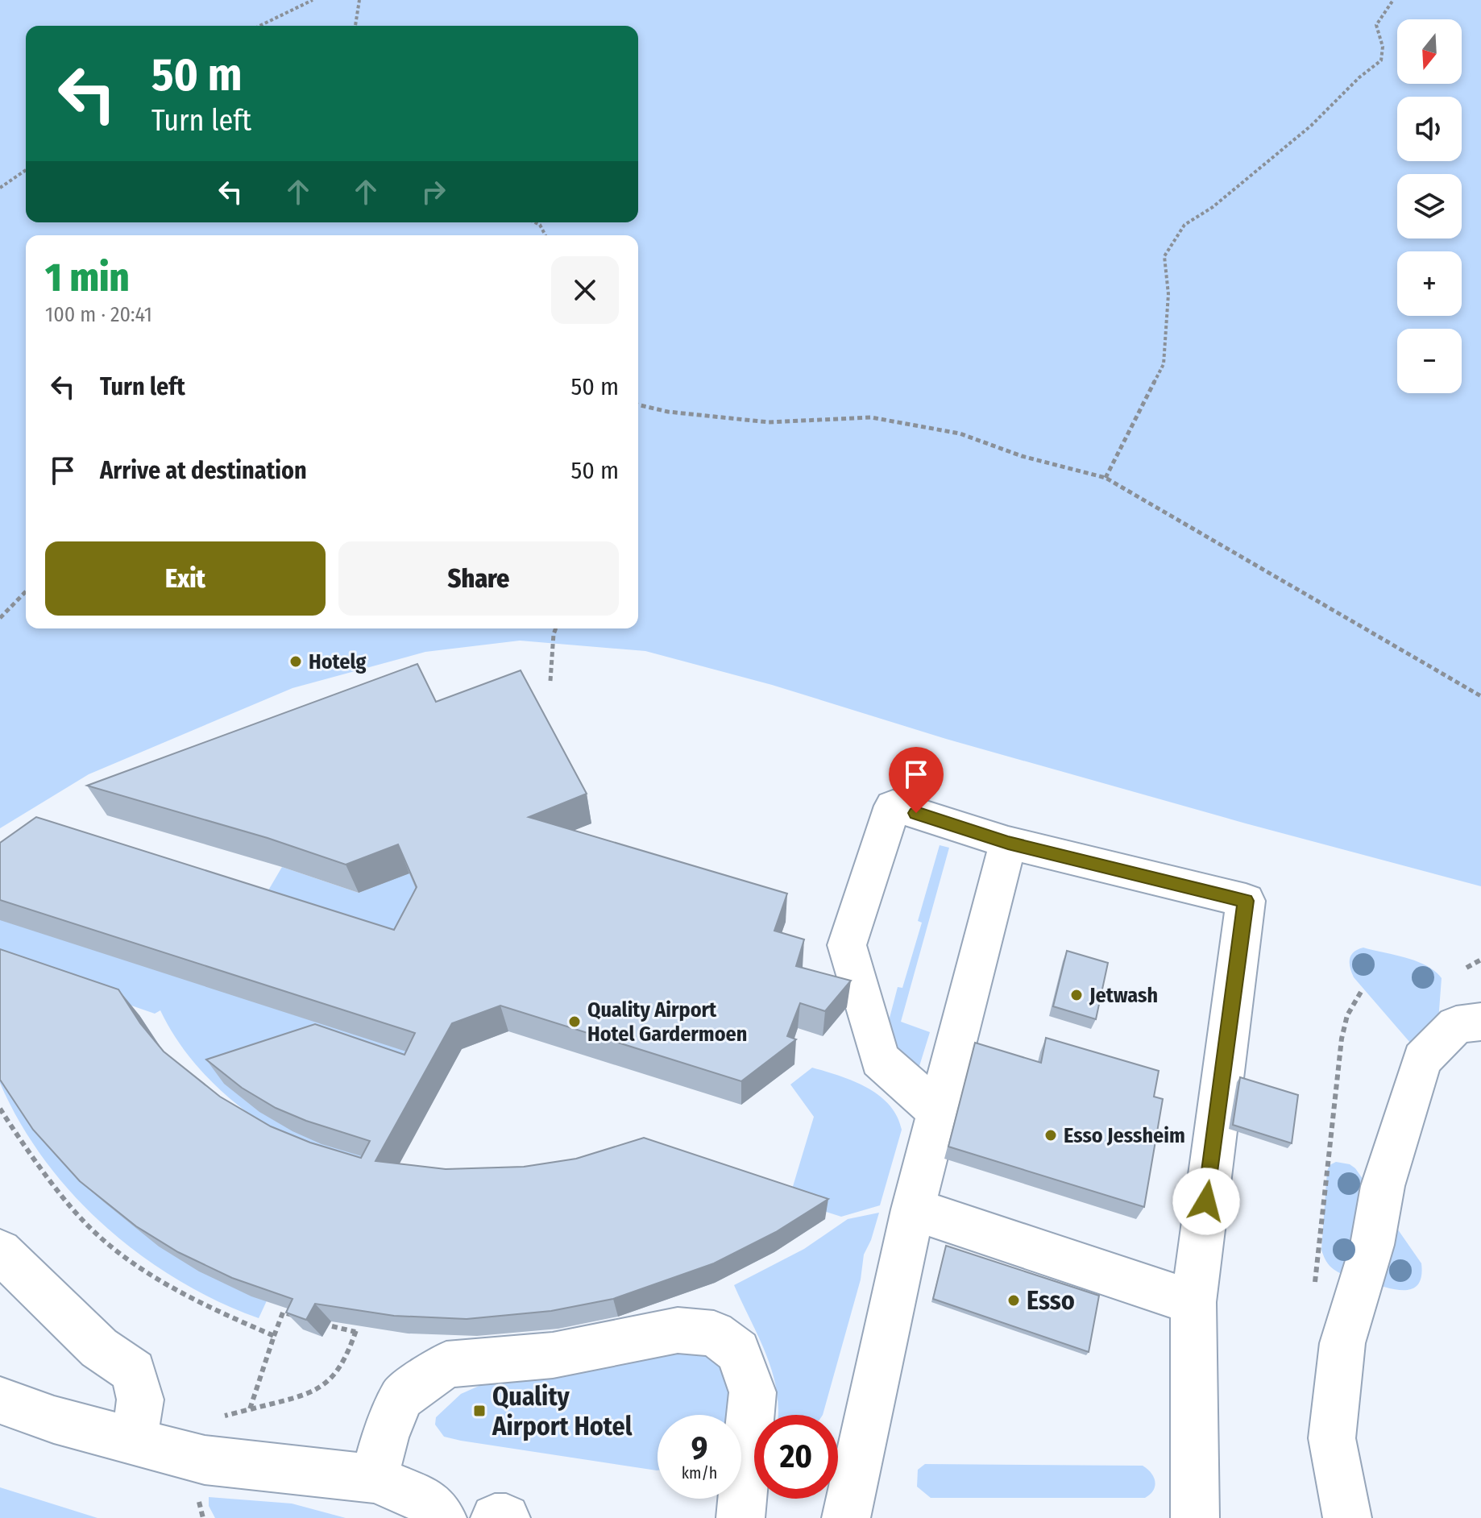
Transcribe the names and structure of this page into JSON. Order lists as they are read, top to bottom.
{
  "places": {
    "other": [
      "Hotelg",
      "Jetwash",
      "Quality Airport Hotel Gardermoen",
      "Esso Jessheim",
      "Esso"
    ],
    "transit": ["Quality Airport Hotel"]
  },
  "north": "bottom",
  "page": {
    "map_buttons": ["+", "−"],
    "turn": ["50 m", "Turn left"],
    "heading": ["1 min", "100 m · 20:41"],
    "list": [
      {
        "name": "Turn left",
        "value": "50 m"
      },
      {
        "name": "Arrive at destination",
        "value": "50 m"
      }
    ],
    "buttons": ["Exit", "Share"],
    "speed": "9 km/h",
    "limit": "20"
  }
}
